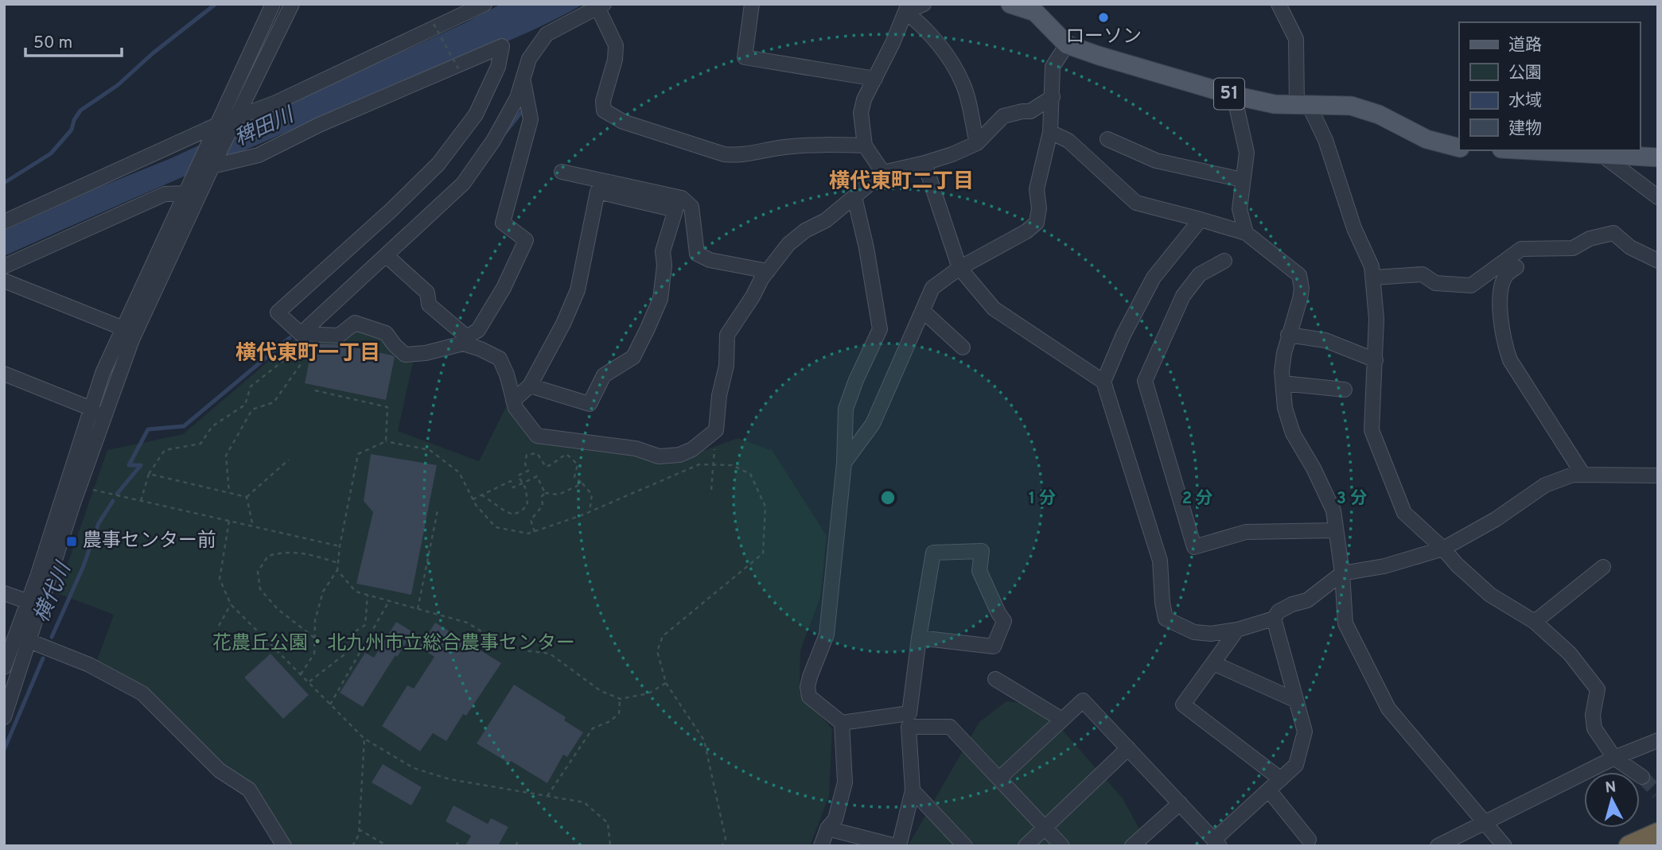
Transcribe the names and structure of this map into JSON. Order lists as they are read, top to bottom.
{
  "streets": {
    "main road": ["51"]
  },
  "districts": ["横代東町二丁目", "横代東町一丁目"],
  "water": ["稗田川", "横代川"],
  "parks": ["花農丘公園・北九州市立総合農事センター"],
  "places": {
    "other": ["ローソン"],
    "transit": ["農事センター前"]
  },
  "legend": [
    "道路",
    "公園",
    "水域",
    "建物"
  ],
  "scale_bar": "50 m",
  "north": "top",
  "rings": ["1 分", "2 分", "3 分"]
}
